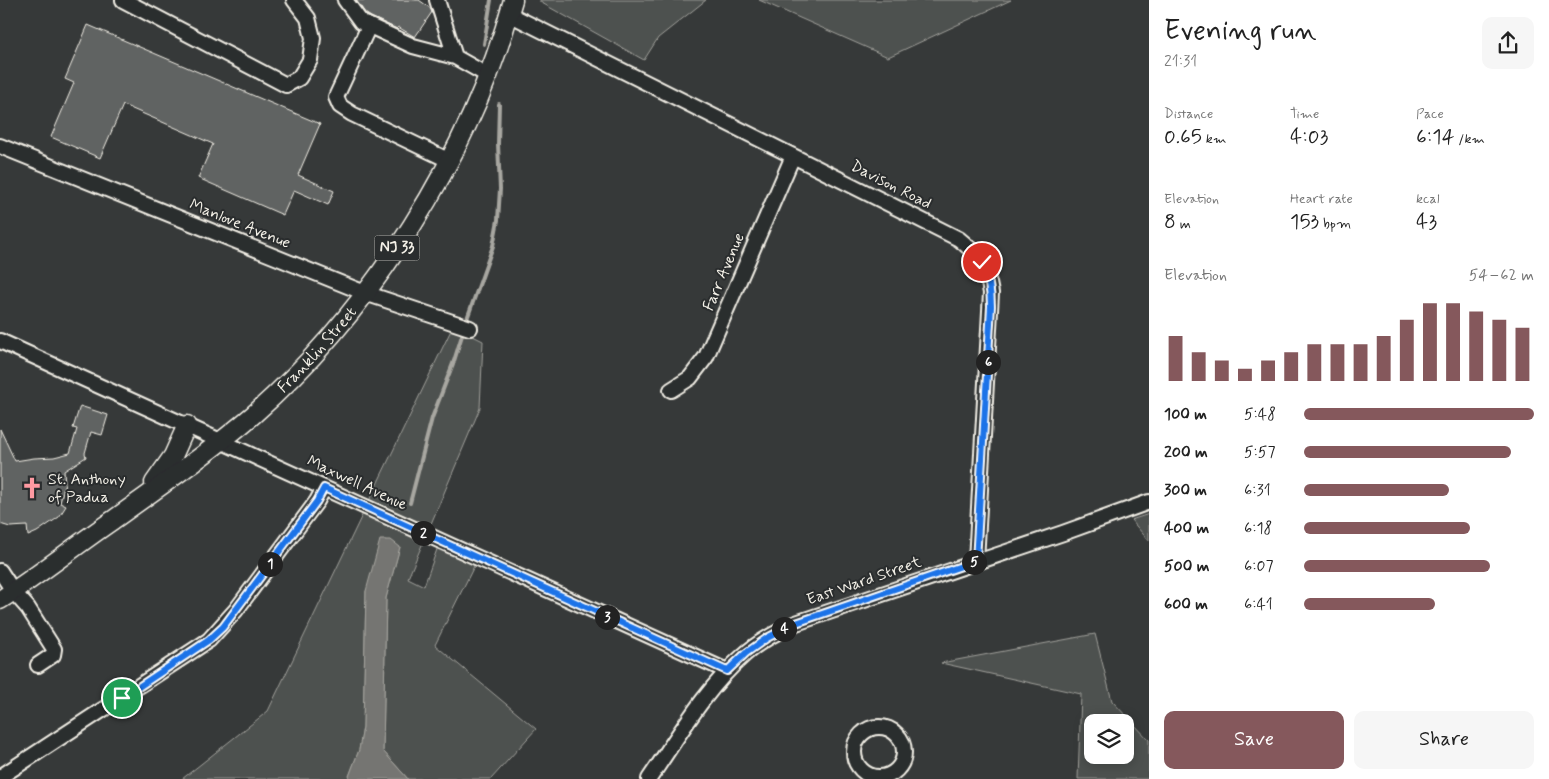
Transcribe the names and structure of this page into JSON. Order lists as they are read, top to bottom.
{
  "streets": {
    "main road": ["NJ 33", "Franklin Street"],
    "street": [
      "Davison Road",
      "Manlove Avenue",
      "Farr Avenue",
      "Maxwell Avenue",
      "East Ward Street"
    ]
  },
  "crossings": [
    ["Davison Road", "Farr Avenue"],
    ["Davison Road", "Franklin Street"],
    ["Davison Road", "East Ward Street"],
    ["Manlove Avenue", "Franklin Street"],
    ["Franklin Street", "Maxwell Avenue"],
    ["Maxwell Avenue", "East Ward Street"]
  ],
  "places": {
    "church": ["St. Anthony of Padua"]
  },
  "page": {
    "heading": ["Evening run", "21:31"],
    "stats": [
      ["Distance", "0.65 km"],
      ["Time", "4:03"],
      ["Pace", "6:14 /km"],
      ["Elevation", "8 m"],
      ["Heart rate", "153 bpm"],
      ["kcal", "43"]
    ],
    "chart": ["Elevation", "54–62 m"],
    "pins": [
      "6",
      "2",
      "5",
      "1",
      "3",
      "4"
    ],
    "list": [
      {
        "name": "100 m",
        "note": "5:48"
      },
      {
        "name": "200 m",
        "note": "5:57"
      },
      {
        "name": "300 m",
        "note": "6:31"
      },
      {
        "name": "400 m",
        "note": "6:18"
      },
      {
        "name": "500 m",
        "note": "6:07"
      },
      {
        "name": "600 m",
        "note": "6:41"
      }
    ],
    "buttons": ["Save", "Share"]
  }
}
